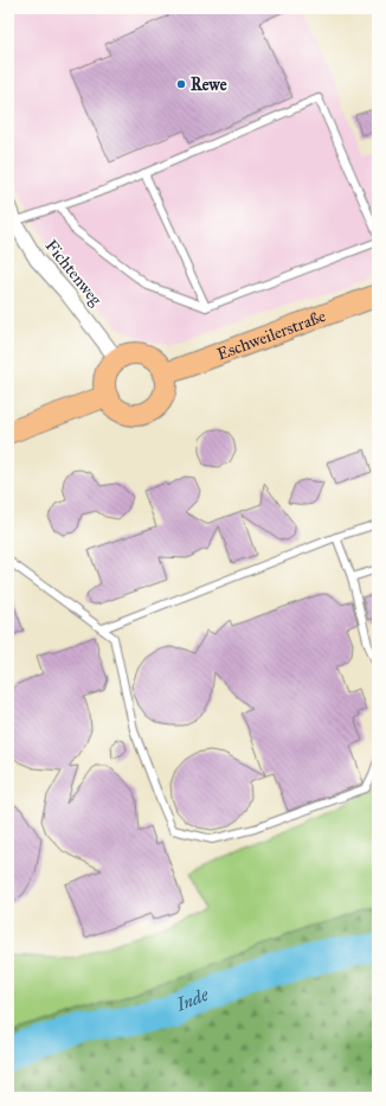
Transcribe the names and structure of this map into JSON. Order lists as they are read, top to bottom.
{
  "streets": {
    "main road": ["Eschweilerstraße"],
    "street": ["Fichtenweg"]
  },
  "crossings": [
    ["Fichtenweg", "Eschweilerstraße"]
  ],
  "water": ["Inde"],
  "places": ["Rewe"]
}
